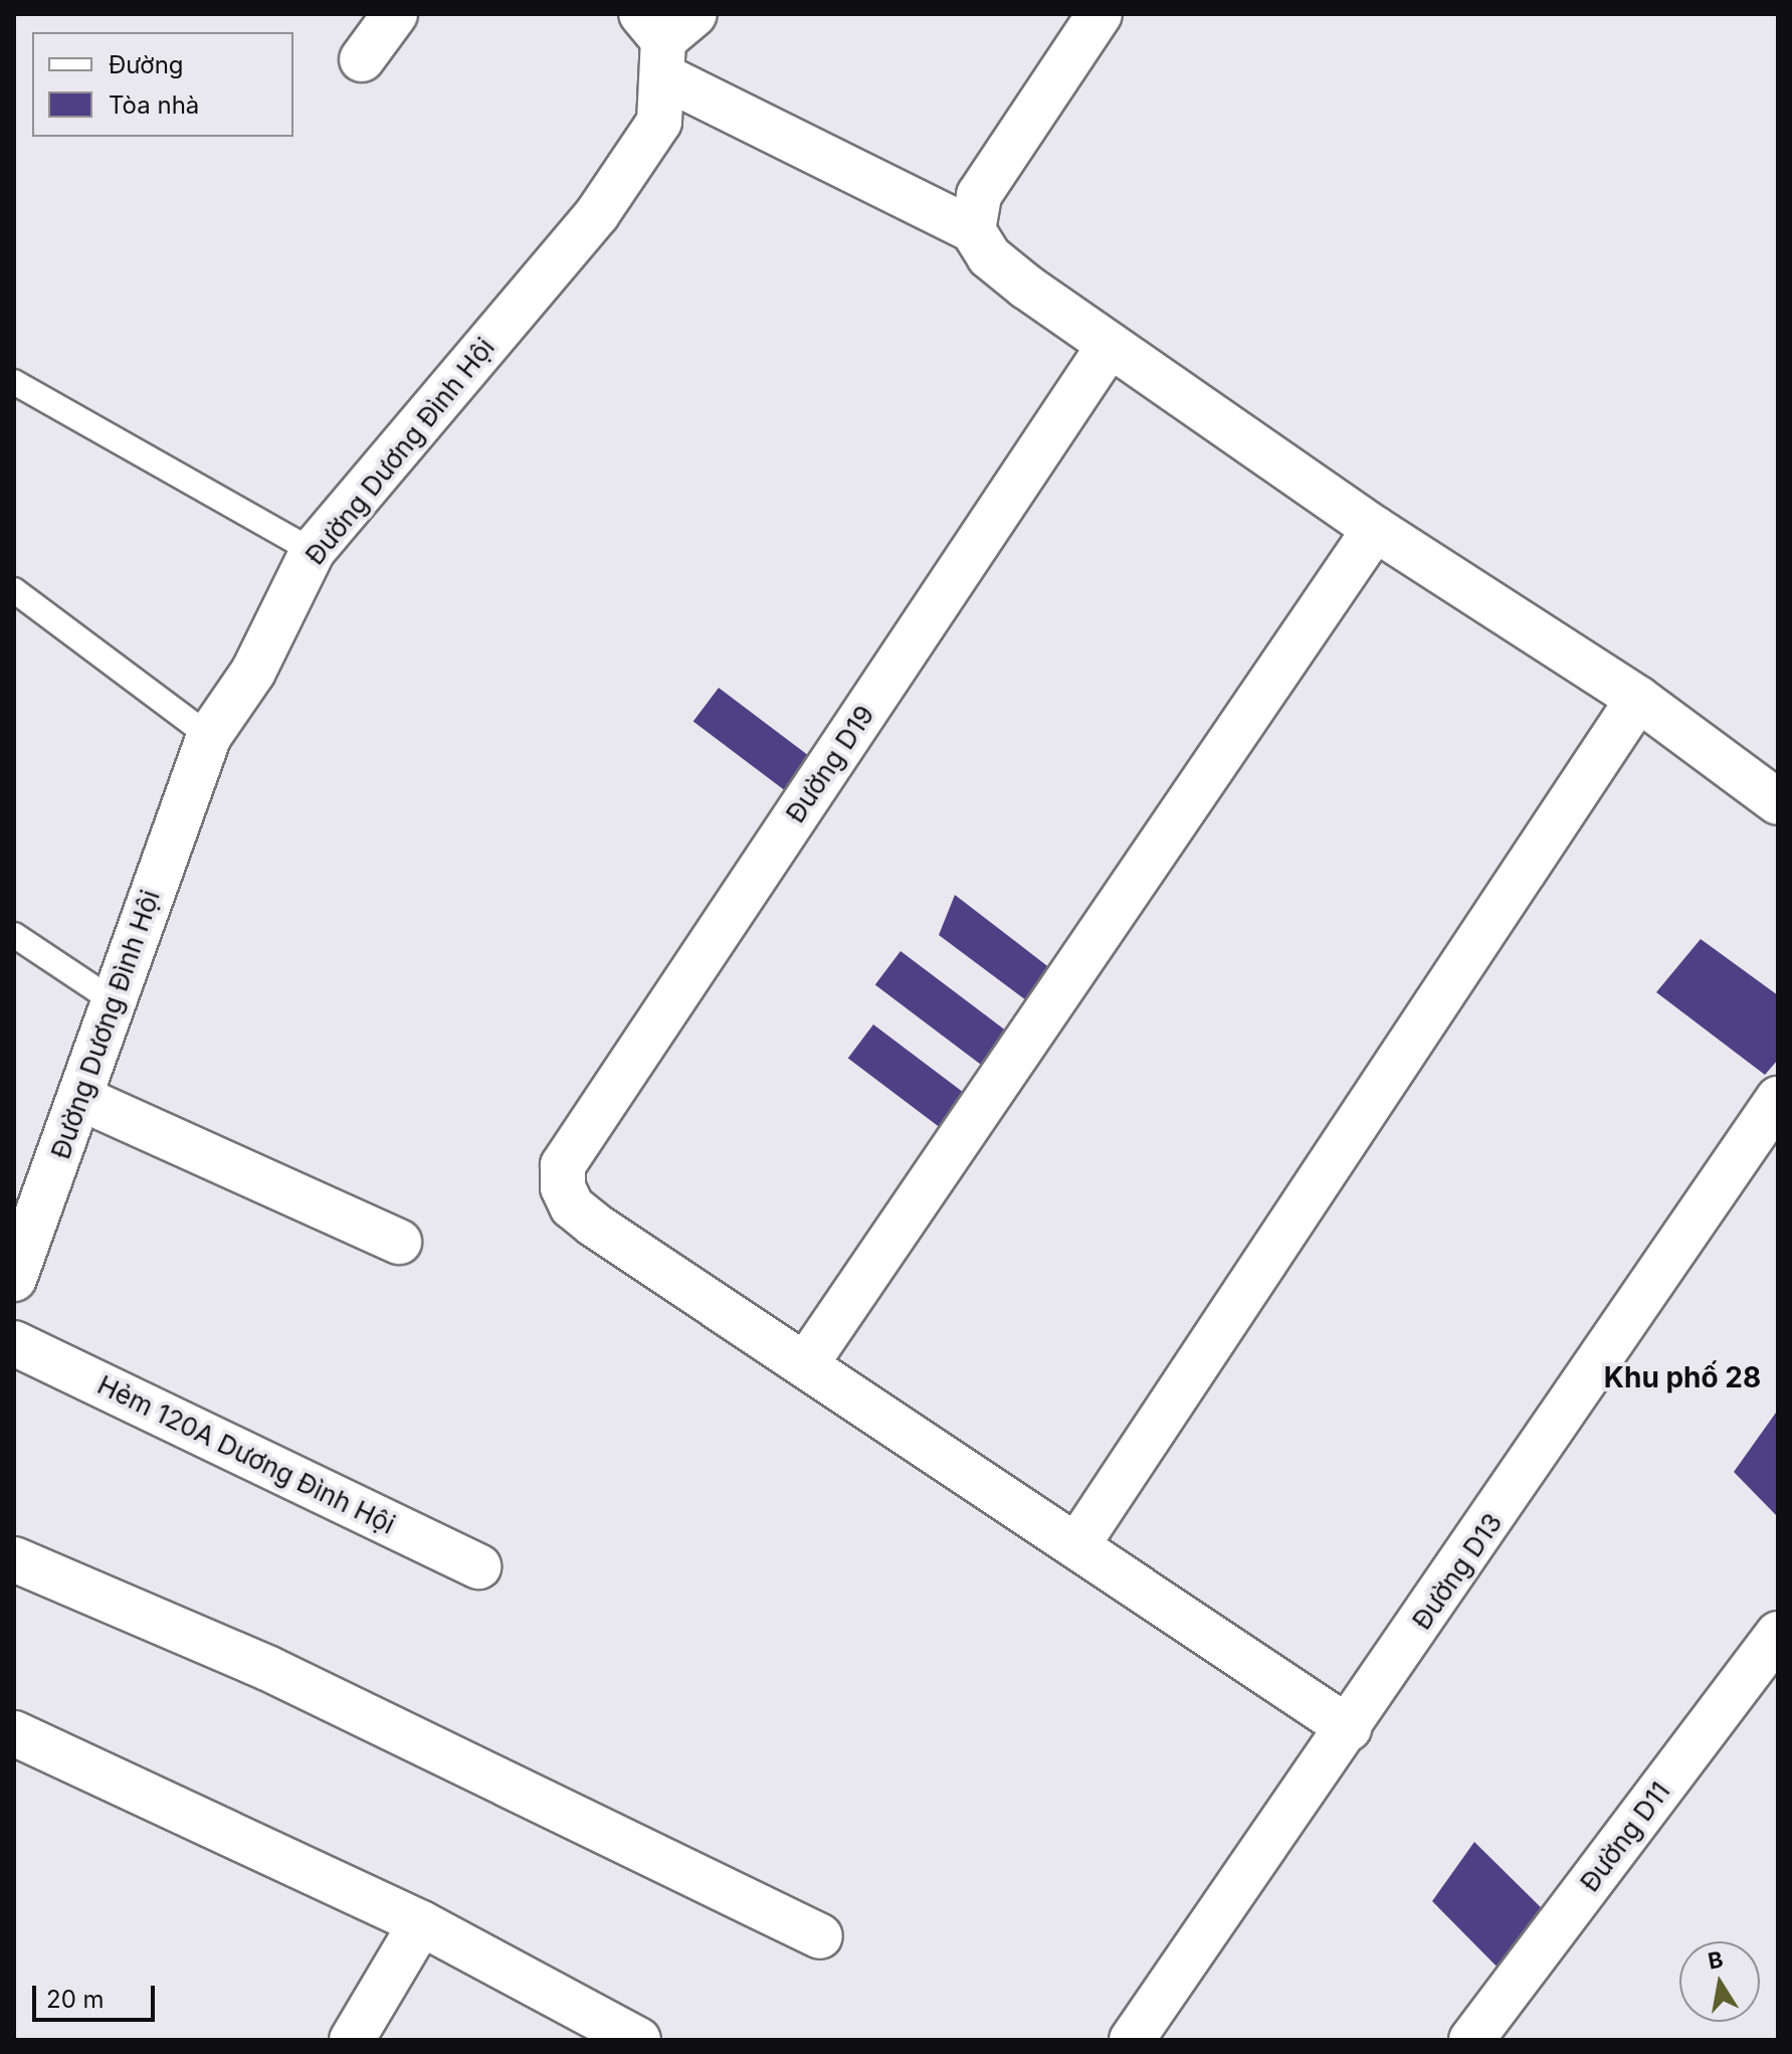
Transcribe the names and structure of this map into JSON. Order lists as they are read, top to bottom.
{
  "streets": {
    "street": [
      "Đường Dương Đình Hội",
      "Đường D19",
      "Hẻm 120A Dương Đình Hội",
      "Đường D13",
      "Đường D11"
    ]
  },
  "districts": ["Khu phố 28"],
  "legend": ["Đường", "Tòa nhà"],
  "scale_bar": "20 m",
  "north": "top"
}
